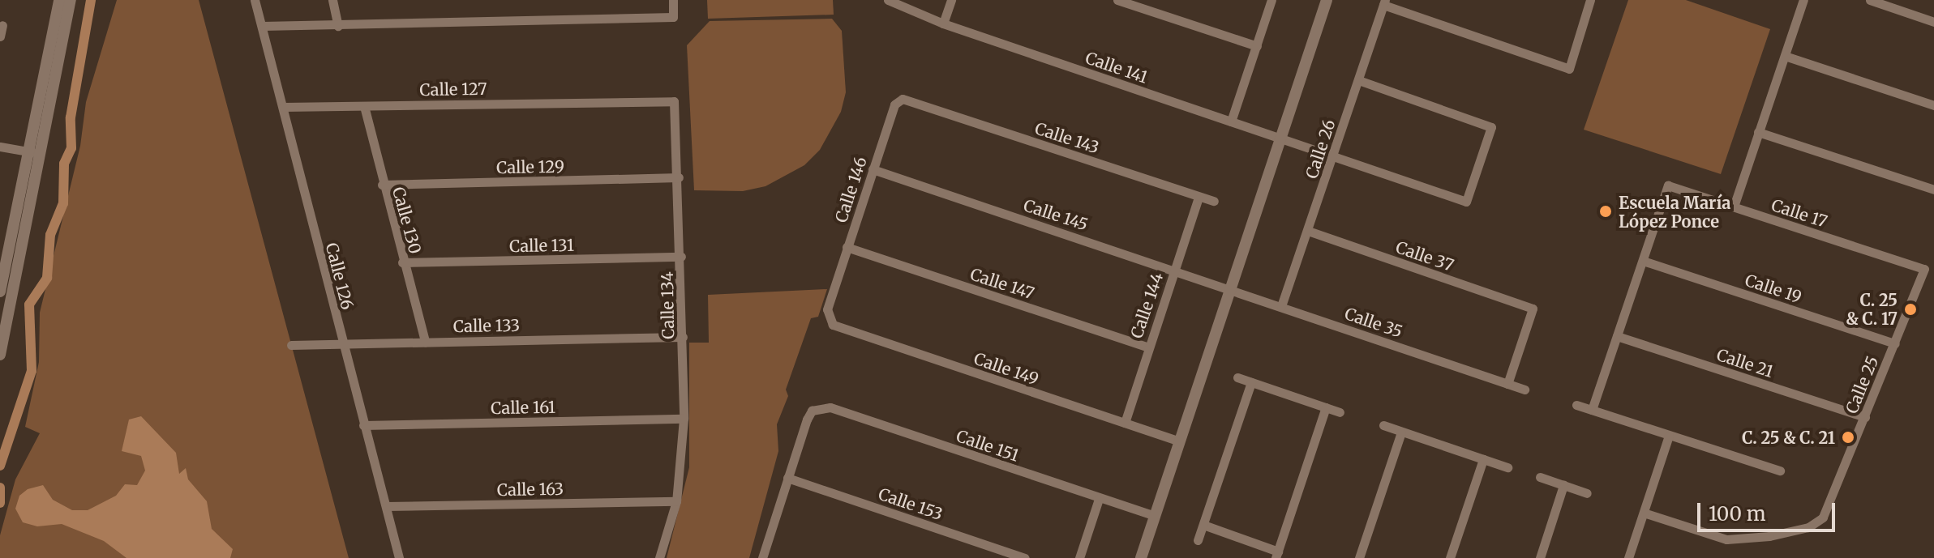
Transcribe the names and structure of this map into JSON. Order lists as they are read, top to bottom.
{
  "streets": {
    "street": [
      "Calle 141",
      "Calle 127",
      "Calle 143",
      "Calle 26",
      "Calle 129",
      "Calle 146",
      "Calle 17",
      "Calle 145",
      "Calle 130",
      "Calle 131",
      "Calle 37",
      "Calle 126",
      "Calle 147",
      "Calle 19",
      "Calle 134",
      "Calle 144",
      "Calle 35",
      "Calle 133",
      "Calle 21",
      "Calle 149",
      "Calle 25",
      "Calle 161",
      "Calle 151",
      "Calle 163",
      "Calle 153"
    ]
  },
  "crossings": [
    ["Calle 141", "Calle 26"],
    ["Calle 127", "Calle 130"],
    ["Calle 127", "Calle 126"],
    ["Calle 127", "Calle 134"],
    ["Calle 143", "Calle 146"],
    ["Calle 143", "Calle 144"],
    ["Calle 26", "Calle 37"],
    ["Calle 26", "Calle 35"],
    ["Calle 129", "Calle 130"],
    ["Calle 129", "Calle 134"],
    ["Calle 146", "Calle 145"],
    ["Calle 146", "Calle 147"],
    ["Calle 146", "Calle 149"],
    ["Calle 17", "Calle 19"],
    ["Calle 17", "Calle 25"],
    ["Calle 145", "Calle 144"],
    ["Calle 145", "Calle 35"],
    ["Calle 130", "Calle 131"],
    ["Calle 130", "Calle 133"],
    ["Calle 131", "Calle 134"],
    ["Calle 37", "Calle 35"],
    ["Calle 126", "Calle 133"],
    ["Calle 126", "Calle 161"],
    ["Calle 126", "Calle 163"],
    ["Calle 147", "Calle 144"],
    ["Calle 19", "Calle 25"],
    ["Calle 134", "Calle 133"],
    ["Calle 134", "Calle 161"],
    ["Calle 134", "Calle 163"],
    ["Calle 144", "Calle 149"],
    ["Calle 21", "Calle 25"],
    ["Calle 151", "Calle 153"]
  ],
  "places": ["Escuela María López Ponce", "C. 25 & C. 17", "C. 25 & C. 21"],
  "scale_bar": "100 m"
}
